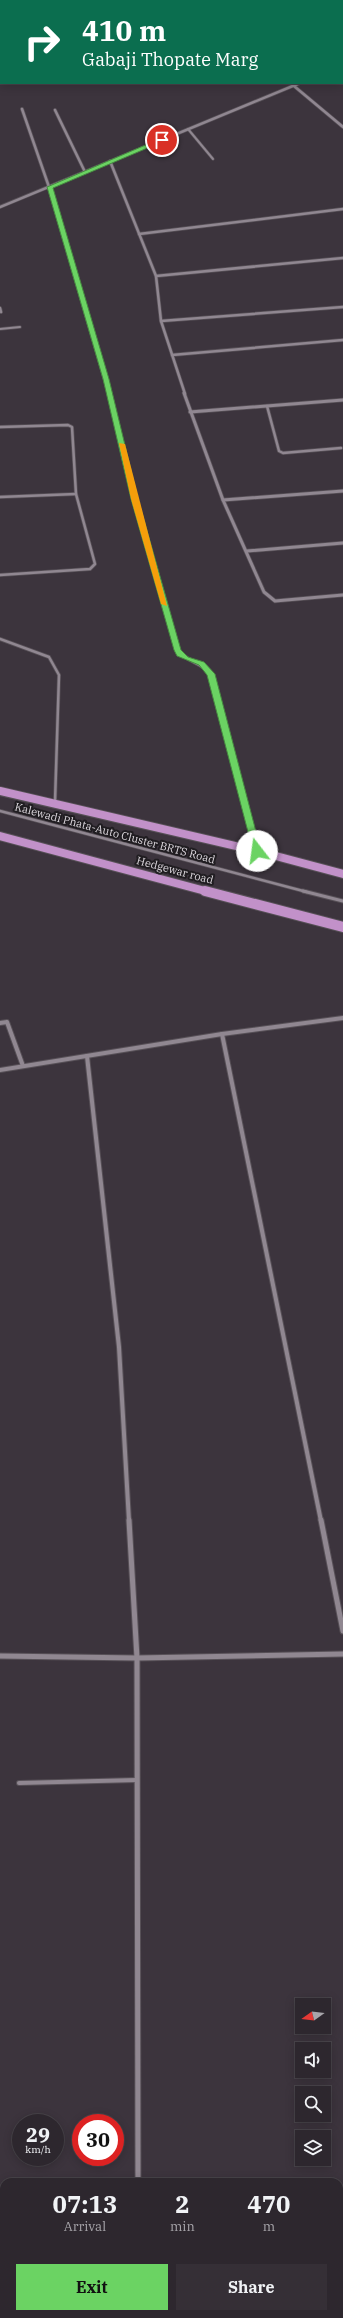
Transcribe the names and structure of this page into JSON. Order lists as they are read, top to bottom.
{
  "streets": {
    "main road": ["Hedgewar road"],
    "lane": ["Kalewadi Phata-Auto Cluster BRTS Road"]
  },
  "north": "left",
  "page": {
    "turn": ["410 m", "Gabaji Thopate Marg"],
    "speed": "29 km/h",
    "limit": "30",
    "eta": [
      "07:13",
      "Arrival",
      "2",
      "min",
      "470",
      "m"
    ],
    "buttons": ["Exit", "Share"]
  }
}
